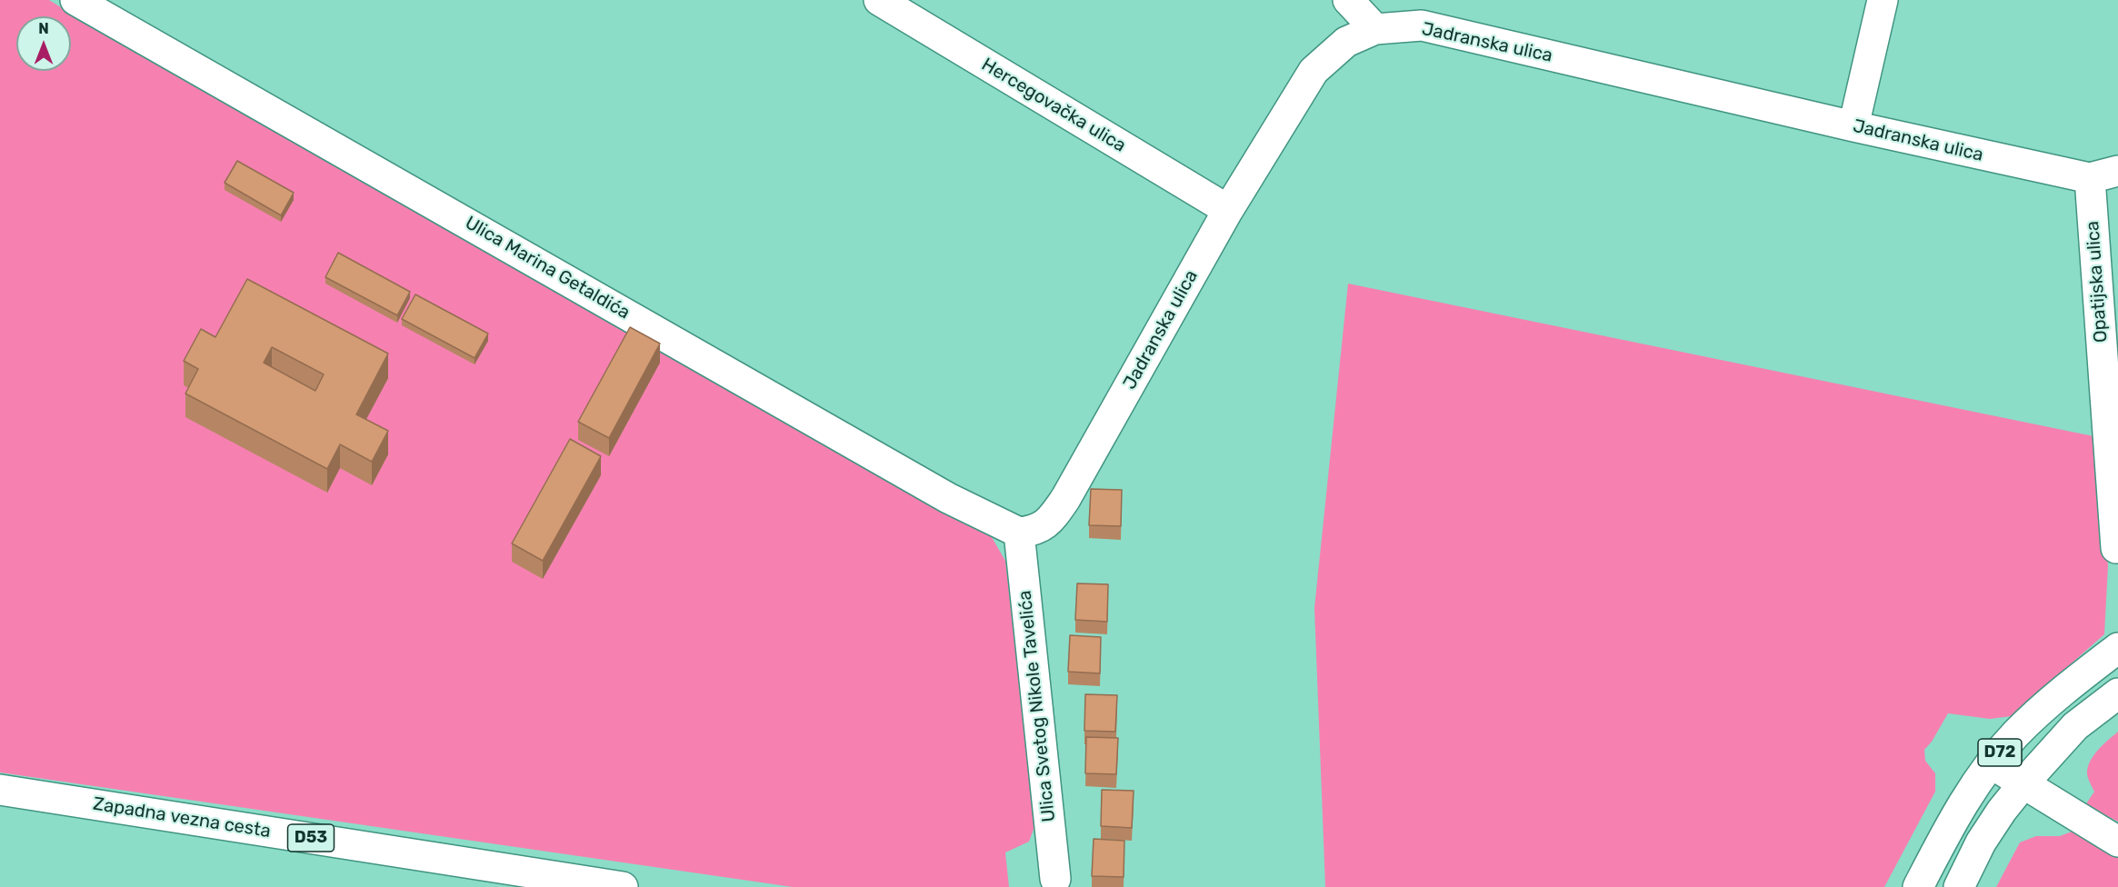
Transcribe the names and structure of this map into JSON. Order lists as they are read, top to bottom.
{
  "streets": {
    "street": [
      "Jadranska ulica",
      "Hercegovačka ulica",
      "Ulica Marina Getaldića",
      "Opatijska ulica",
      "Ulica Svetog Nikole Tavelića",
      "D72",
      "Zapadna vezna cesta",
      "D53"
    ]
  },
  "crossings": [
    ["Jadranska ulica", "Hercegovačka ulica"],
    ["Jadranska ulica", "Ulica Marina Getaldića"],
    ["Jadranska ulica", "Opatijska ulica"],
    ["Jadranska ulica", "Ulica Svetog Nikole Tavelića"],
    ["Ulica Marina Getaldića", "Ulica Svetog Nikole Tavelića"]
  ],
  "north": "top"
}
